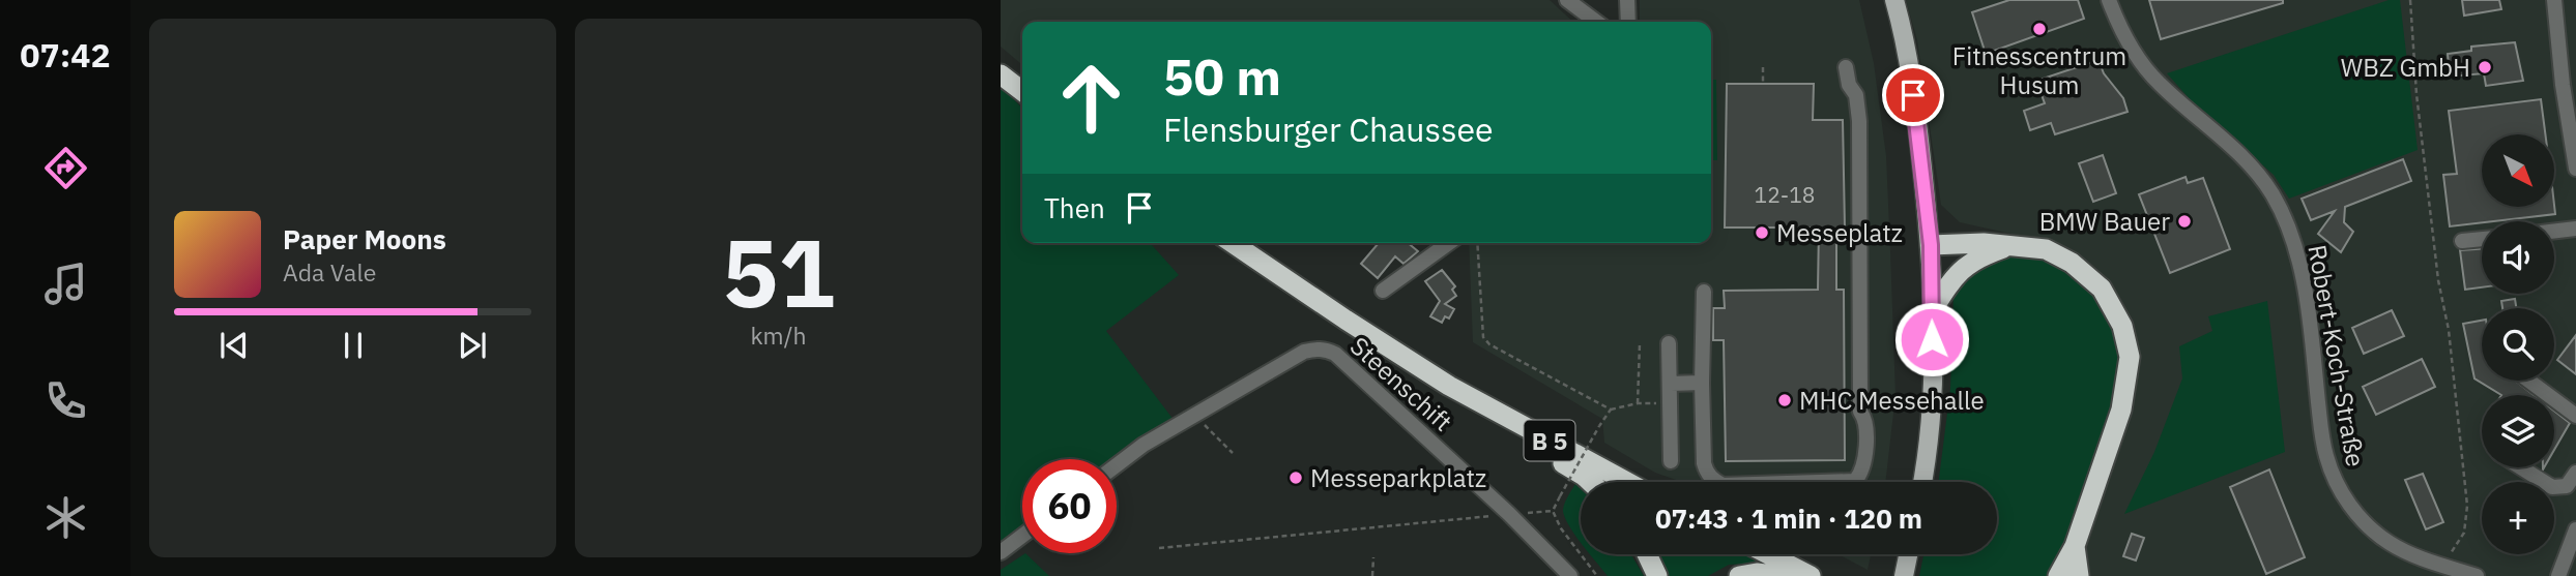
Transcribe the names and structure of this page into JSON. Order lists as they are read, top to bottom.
{
  "streets": {
    "highway": ["B 5"],
    "street": ["Robert-Koch-Straße", "Steenschift"]
  },
  "places": [
    "Fitnesscentrum Husum",
    "WBZ GmbH",
    "BMW Bauer",
    "Messeplatz",
    "MHC Messehalle",
    "Messeparkplatz"
  ],
  "house_numbers": ["12-18"],
  "north": "bottom right",
  "page": {
    "tabs": "07:42",
    "tile": ["51", "km/h"],
    "turn": ["50 m", "Flensburger Chaussee"],
    "map_buttons": "+",
    "then": "Then",
    "song": ["Paper Moons", "Ada Vale"],
    "limit": "60",
    "trip": "07:43 · 1 min · 120 m"
  }
}
